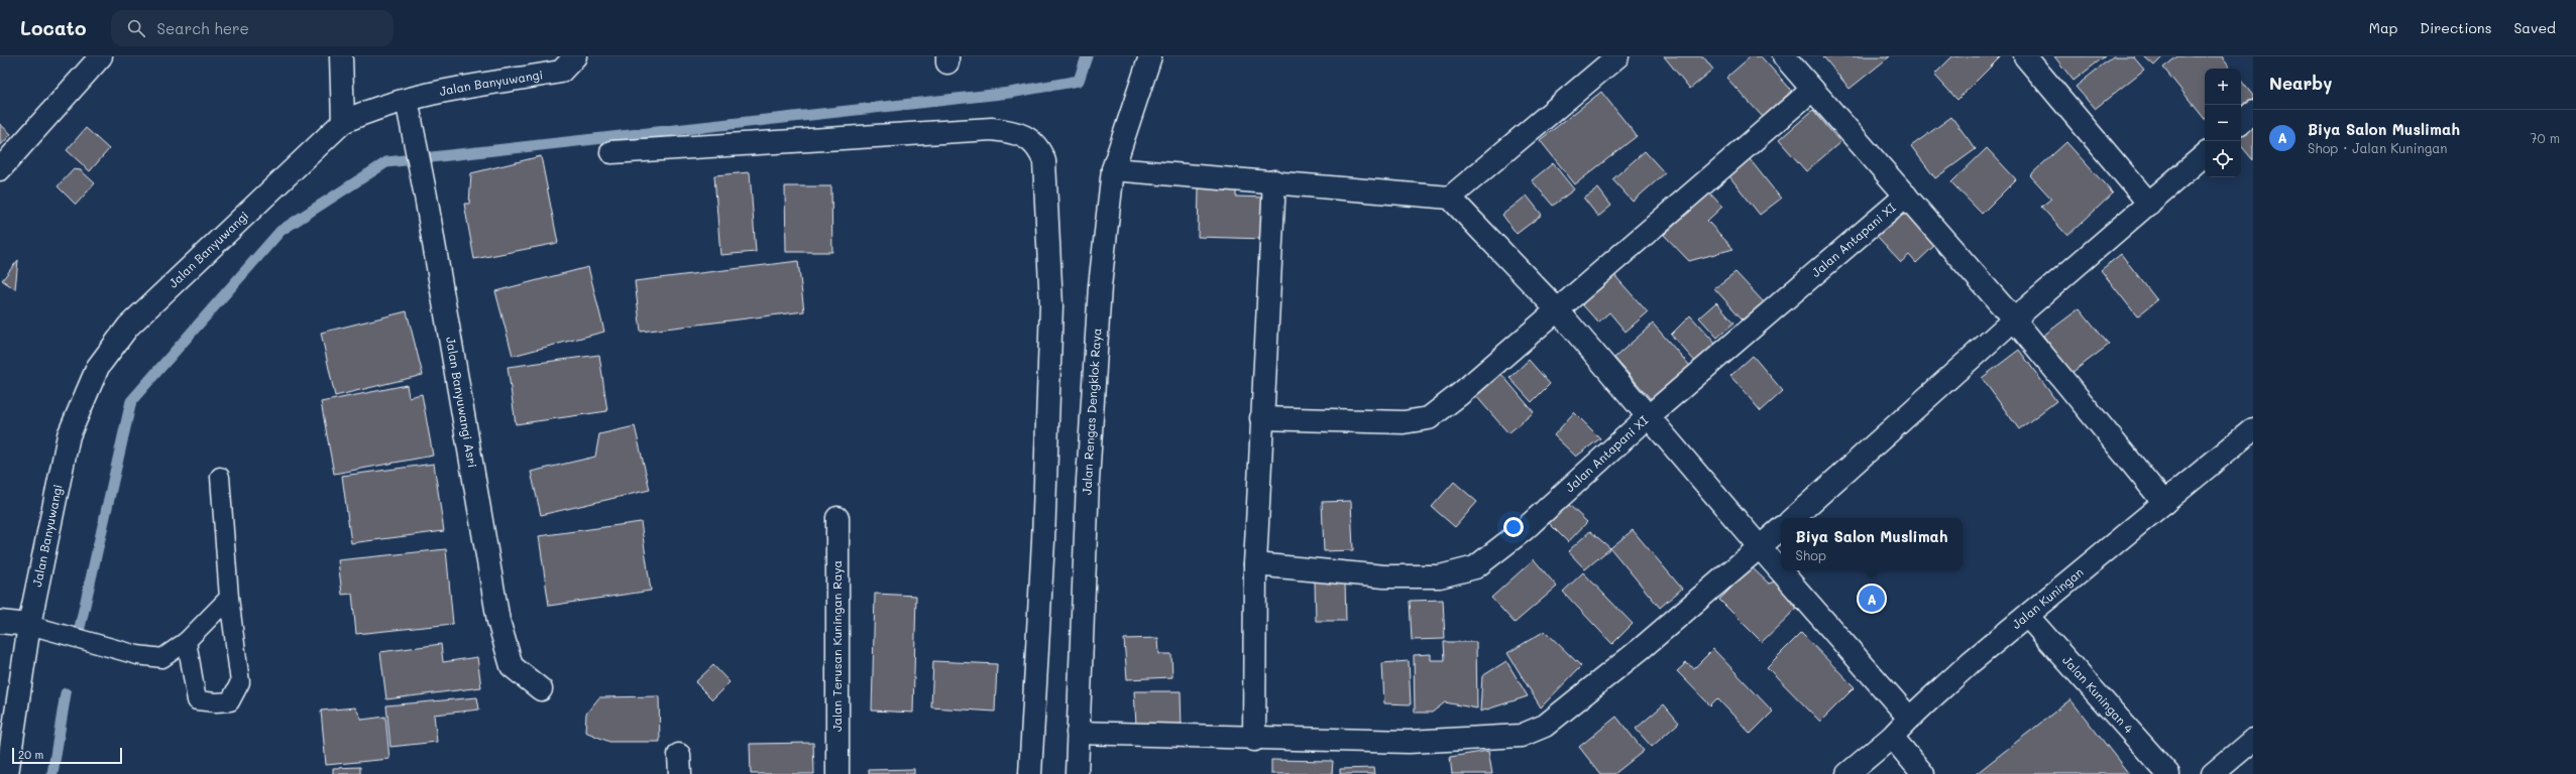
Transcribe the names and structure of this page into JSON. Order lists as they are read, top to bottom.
{
  "streets": {
    "street": [
      "Jalan Banyuwangi",
      "Jalan Antapani XI",
      "Jalan Banyuwangi Asri",
      "Jalan Rengas Dengklok Raya",
      "Jalan Kuningan",
      "Jalan Terusan Kuningan Raya",
      "Jalan Kuningan 4"
    ]
  },
  "crossings": [
    ["Jalan Banyuwangi", "Jalan Banyuwangi Asri"],
    ["Jalan Kuningan", "Jalan Kuningan 4"]
  ],
  "scale_bar": "20 m",
  "page": {
    "header": "Locato",
    "search": "Search here",
    "nav": ["Map", "Directions", "Saved"],
    "heading": "Nearby",
    "map_buttons": ["+", "−"],
    "list": [
      {
        "mark": "A",
        "name": "Biya Salon Muslimah",
        "note": "Shop · Jalan Kuningan",
        "value": "70 m"
      }
    ],
    "popup": ["Biya Salon Muslimah", "Shop"],
    "pins": "A",
    "scale": "20 m"
  }
}
